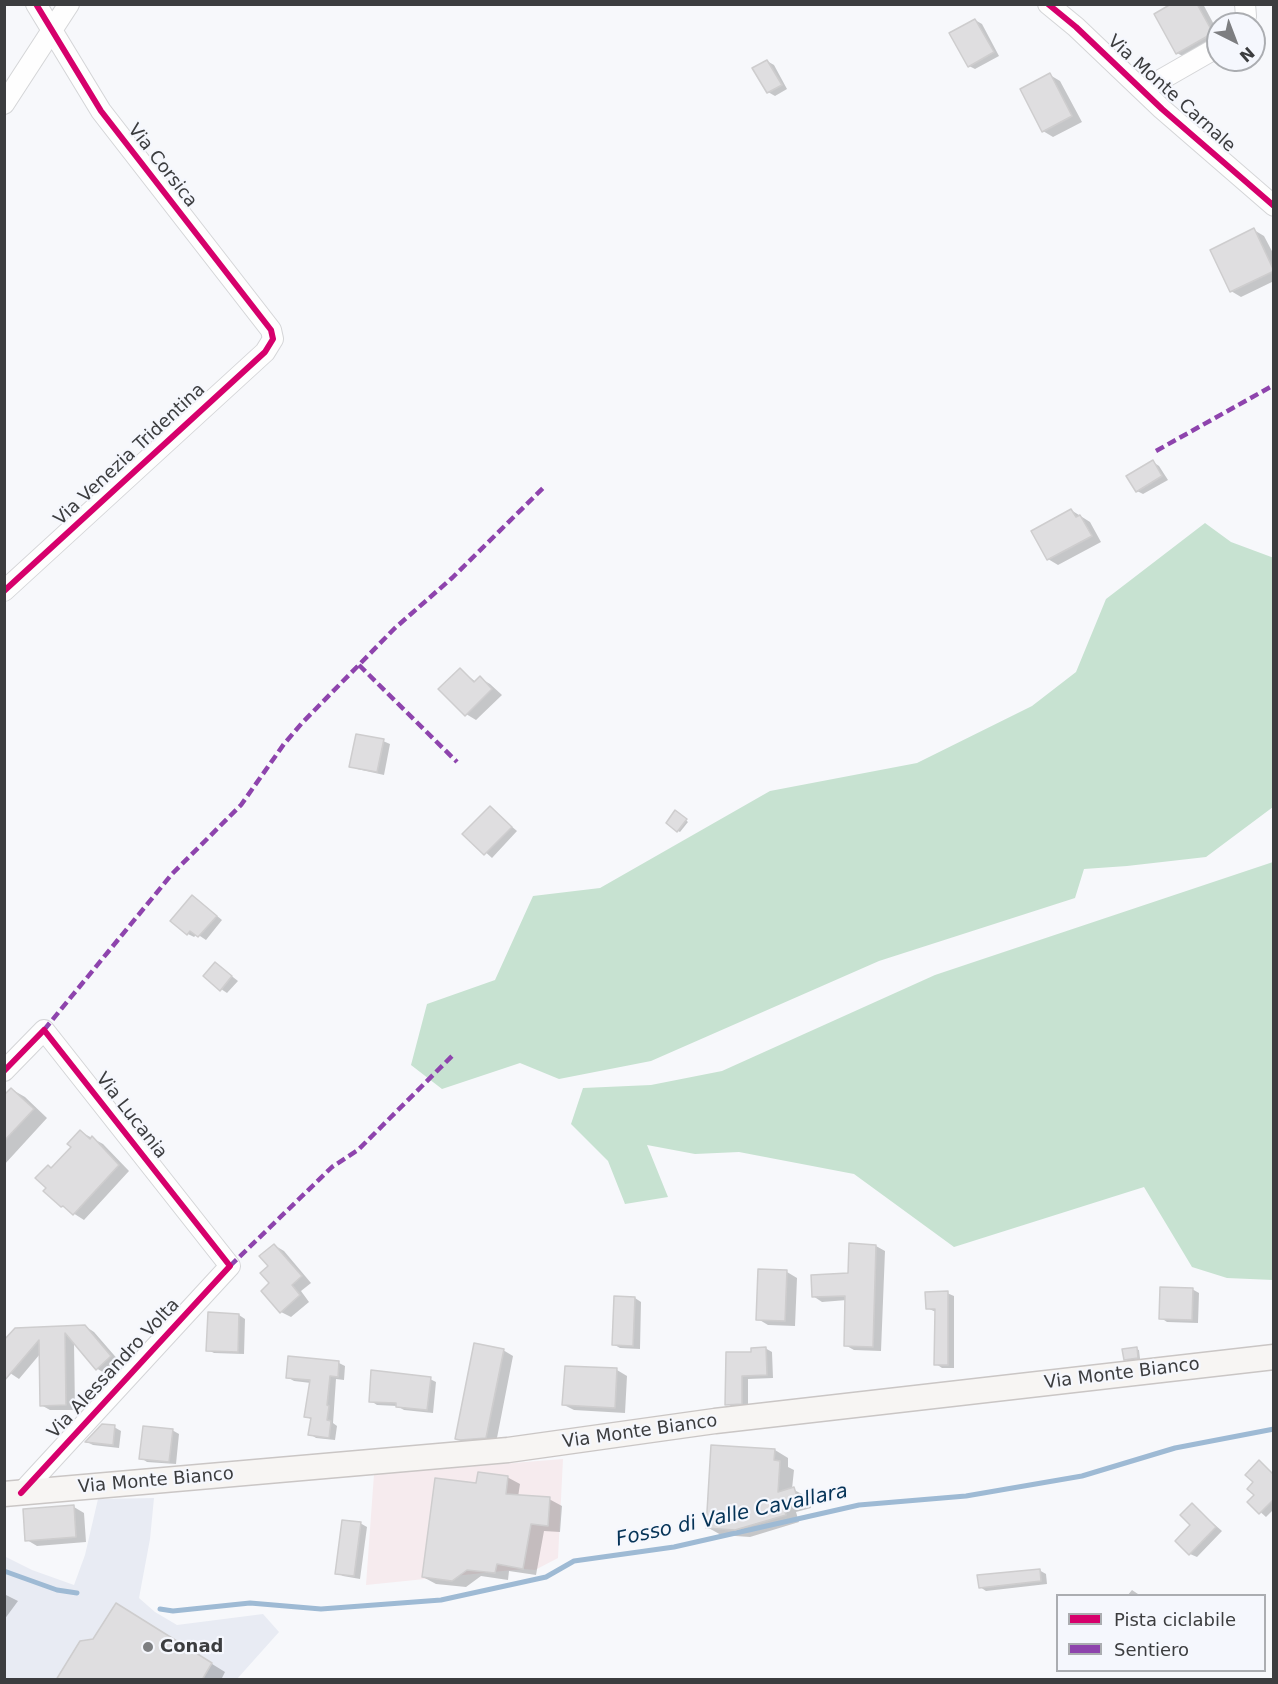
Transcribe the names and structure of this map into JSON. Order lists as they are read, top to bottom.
{
  "streets": {
    "main road": ["Via Monte Bianco"],
    "street": [
      "Via Monte Carnale",
      "Via Corsica",
      "Via Venezia Tridentina",
      "Via Lucania",
      "Via Alessandro Volta"
    ]
  },
  "crossings": [
    ["Via Corsica", "Via Venezia Tridentina"],
    ["Via Lucania", "Via Alessandro Volta"],
    ["Via Alessandro Volta", "Via Monte Bianco"]
  ],
  "water": ["Fosso di Valle Cavallara"],
  "places": ["Conad"],
  "legend": ["Pista ciclabile", "Sentiero"],
  "north": "bottom right"
}
